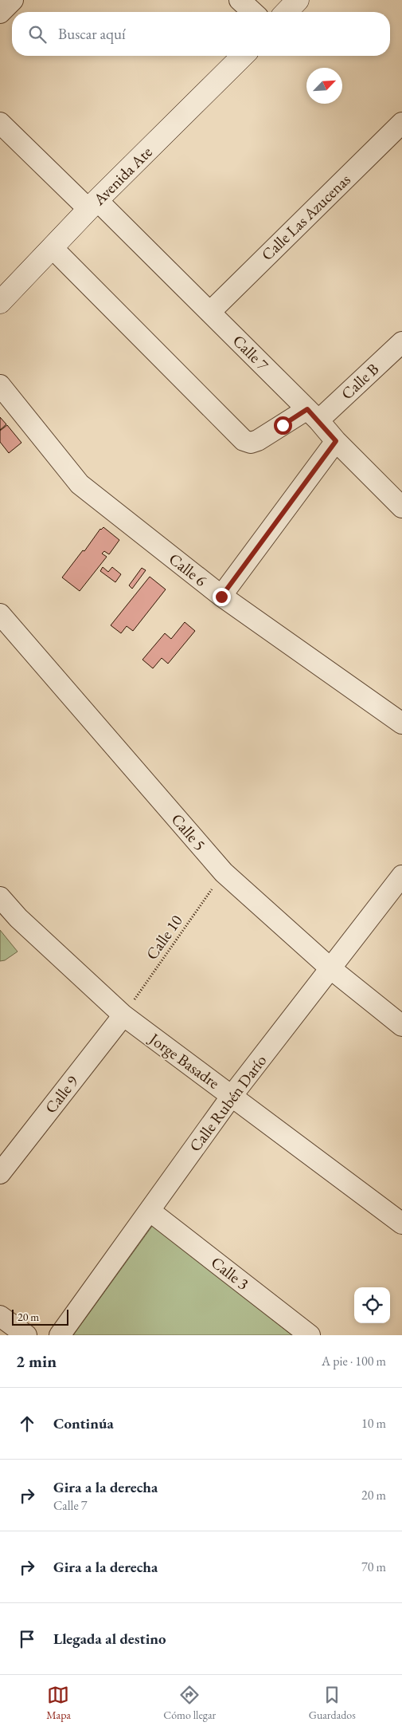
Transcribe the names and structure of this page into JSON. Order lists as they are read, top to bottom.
{
  "streets": {
    "street": [
      "Avenida Ate",
      "Calle Las Azucenas",
      "Calle 7",
      "Calle B",
      "Calle 6",
      "Calle 5",
      "Jorge Basadre",
      "Calle 9",
      "Calle Rubén Darío",
      "Calle 3"
    ],
    "path": ["Calle 10"]
  },
  "crossings": [
    ["Avenida Ate", "Calle 7"],
    ["Avenida Ate", "Calle B"],
    ["Calle Las Azucenas", "Calle 7"],
    ["Calle 7", "Calle B"],
    ["Calle 5", "Calle 10"],
    ["Calle 5", "Calle Rubén Darío"],
    ["Calle 10", "Jorge Basadre"],
    ["Calle 10", "Calle 9"],
    ["Jorge Basadre", "Calle 9"],
    ["Jorge Basadre", "Calle Rubén Darío"],
    ["Calle Rubén Darío", "Calle 3"]
  ],
  "scale_bar": "20 m",
  "north": "top right",
  "page": {
    "search": "Buscar aquí",
    "scale": "20 m",
    "heading": ["2 min", "A pie · 100 m"],
    "list": [
      ["Continúa", "10 m"],
      ["Gira a la derecha", "Calle 7", "20 m"],
      ["Gira a la derecha", "70 m"],
      "Llegada al destino"
    ],
    "nav": ["Mapa", "Cómo llegar", "Guardados"]
  }
}
